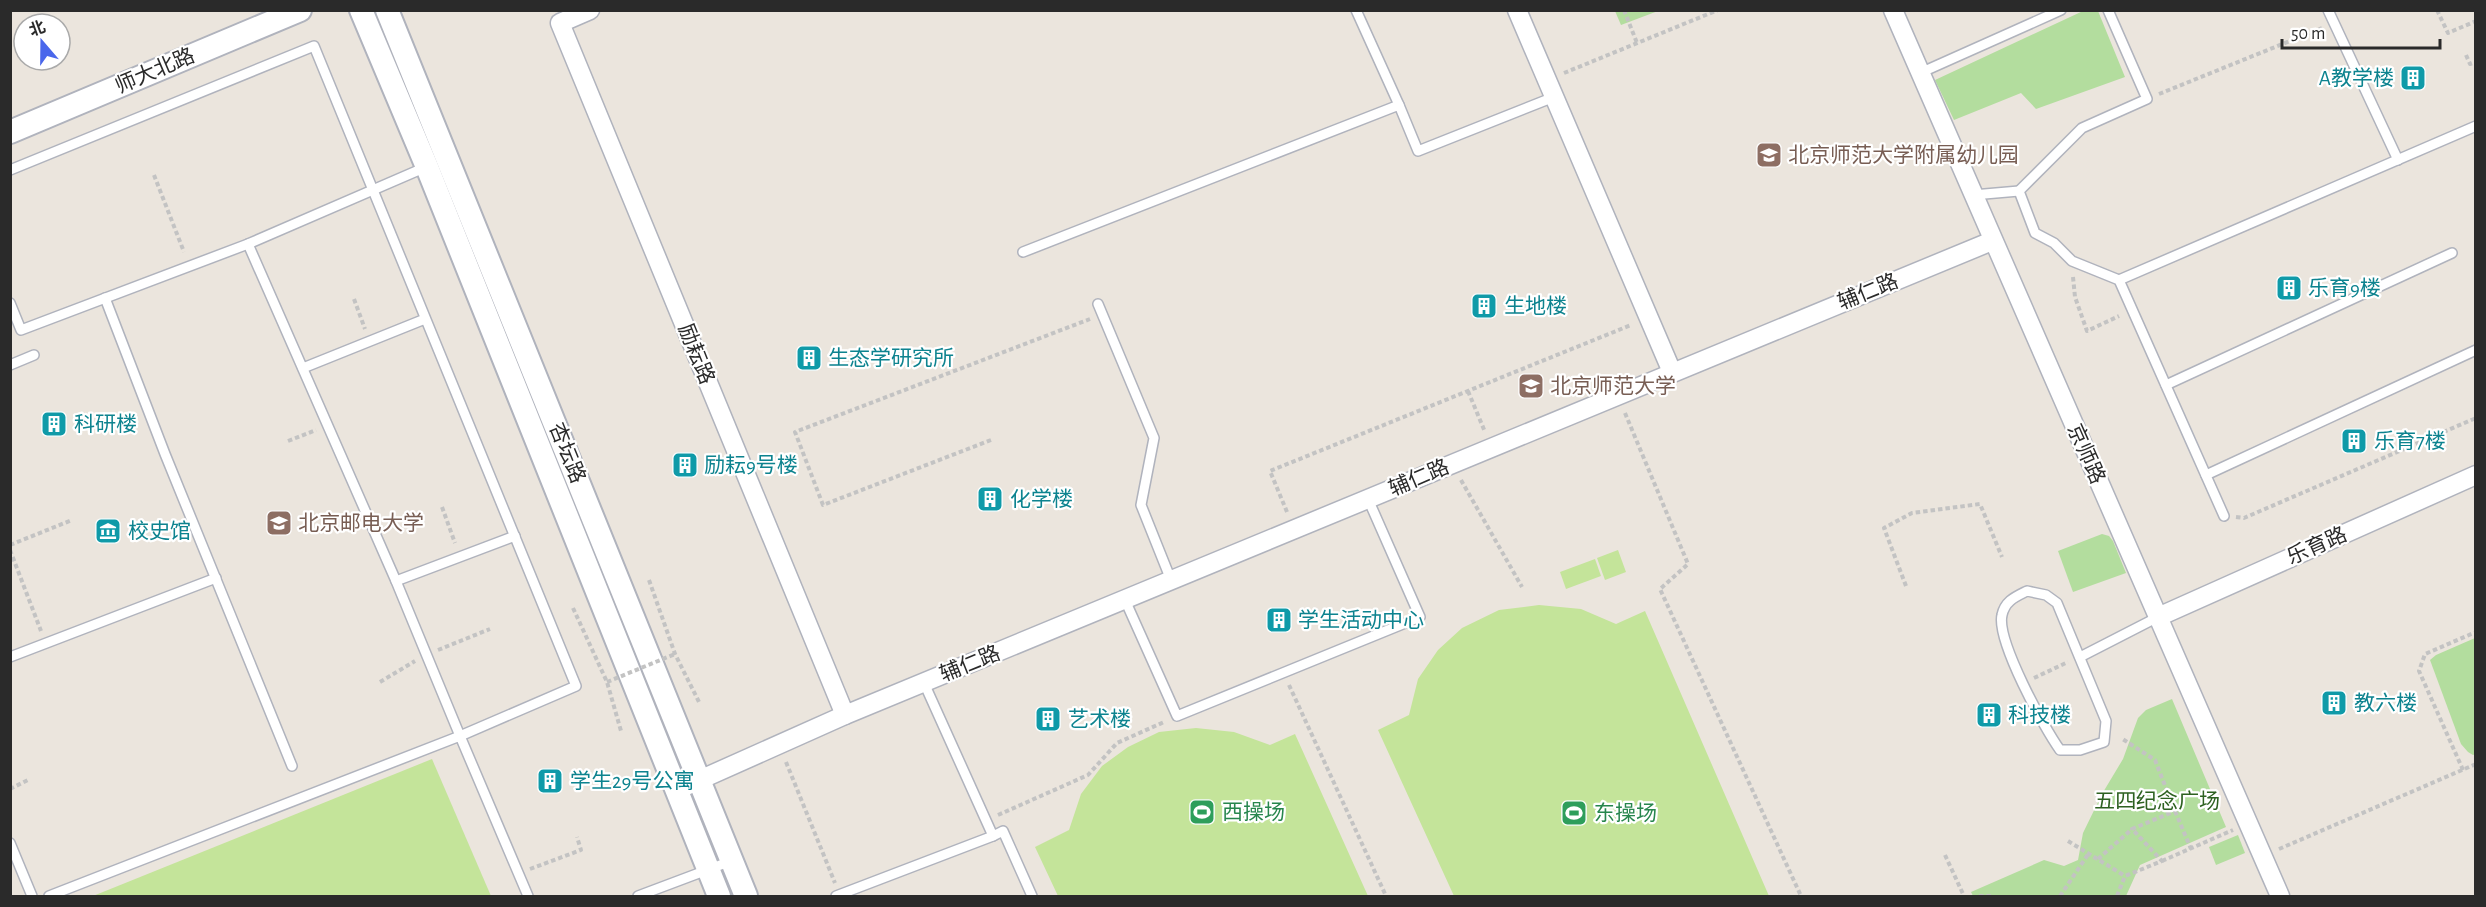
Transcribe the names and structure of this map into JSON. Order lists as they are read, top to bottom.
{
  "streets": {
    "street": [
      "师大北路",
      "辅仁路",
      "励耘路",
      "杏坛路",
      "京师路",
      "乐育路"
    ]
  },
  "crossings": [
    ["辅仁路", "励耘路"],
    ["辅仁路", "杏坛路"],
    ["辅仁路", "京师路"],
    ["京师路", "乐育路"]
  ],
  "parks": ["五四纪念广场"],
  "places": {
    "building": [
      "A教学楼",
      "乐育9楼",
      "生地楼",
      "生态学研究所",
      "科研楼",
      "乐育7楼",
      "励耘9号楼",
      "化学楼",
      "学生活动中心",
      "教六楼",
      "科技楼",
      "艺术楼",
      "学生29号公寓"
    ],
    "school or university": ["北京师范大学附属幼儿园", "北京师范大学", "北京邮电大学"],
    "museum": ["校史馆"],
    "sports": ["西操场", "东操场"]
  },
  "scale_bar": "50 m",
  "north": "top"
}
